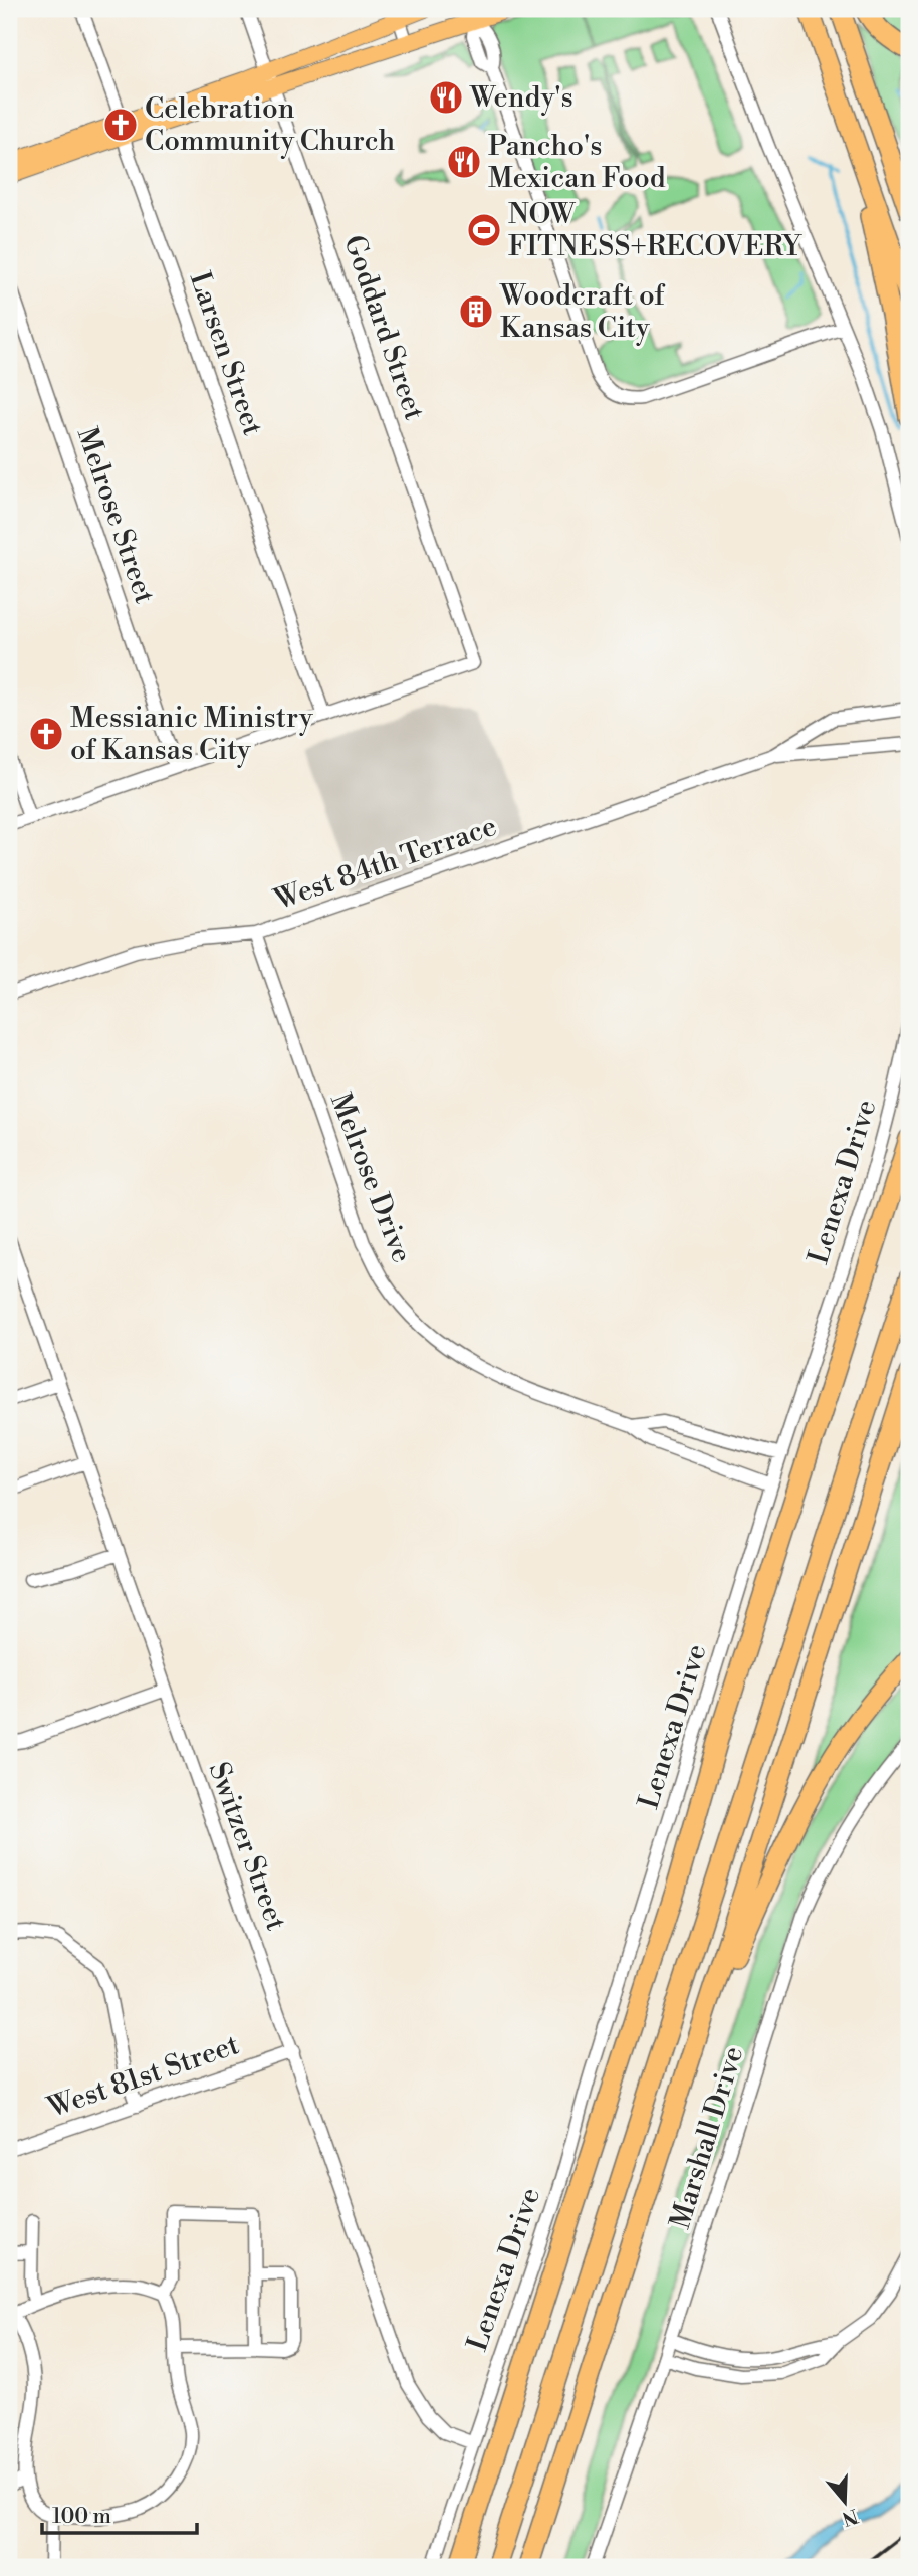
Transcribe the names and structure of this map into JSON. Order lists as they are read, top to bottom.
{
  "streets": {
    "street": [
      "Goddard Street",
      "Larsen Street",
      "Melrose Street",
      "West 84th Terrace",
      "Melrose Drive",
      "Lenexa Drive",
      "Switzer Street",
      "West 81st Street",
      "Marshall Drive"
    ]
  },
  "crossings": [
    ["Goddard Street", "Larsen Street"],
    ["West 84th Terrace", "Melrose Drive"],
    ["Melrose Drive", "Lenexa Drive"],
    ["Lenexa Drive", "Switzer Street"],
    ["Switzer Street", "West 81st Street"]
  ],
  "places": {
    "restaurant": ["Wendy's", "Pancho's Mexican Food"],
    "church": ["Celebration Community Church", "Messianic Ministry of Kansas City"],
    "sports": ["NOW FITNESS+RECOVERY"],
    "building": ["Woodcraft of Kansas City"]
  },
  "scale_bar": "100 m",
  "north": "bottom"
}
